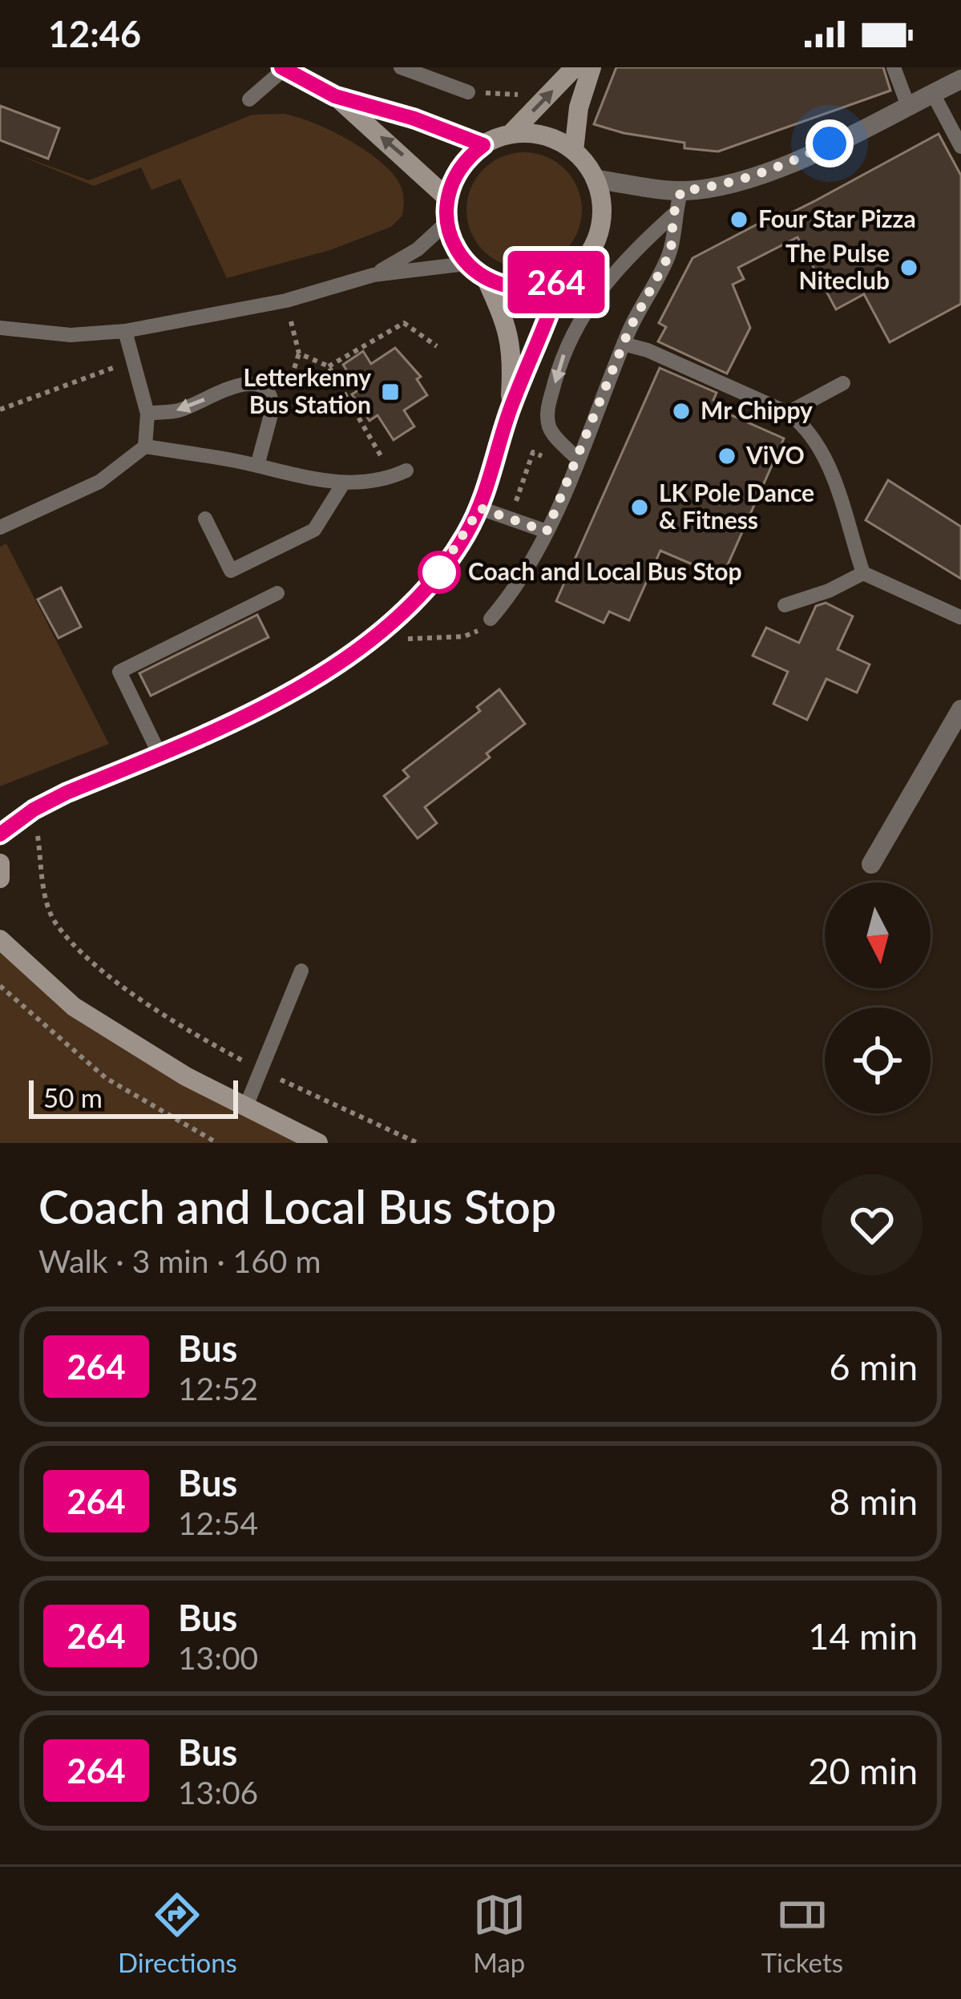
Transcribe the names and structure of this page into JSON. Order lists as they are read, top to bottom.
{
  "places": {
    "other": [
      "Four Star Pizza",
      "The Pulse Niteclub",
      "Mr Chippy",
      "ViVO",
      "LK Pole Dance & Fitness",
      "Coach and Local Bus Stop"
    ],
    "transit": ["Letterkenny Bus Station"]
  },
  "lines": ["bus line 264"],
  "scale_bar": "50 m",
  "north": "bottom",
  "page": {
    "status": "12:46",
    "on_map": "264",
    "scale": "50 m",
    "heading": ["Coach and Local Bus Stop", "Walk · 3 min · 160 m"],
    "list": [
      {
        "mark": "264",
        "name": "Bus",
        "note": "12:52",
        "value": "6 min"
      },
      {
        "mark": "264",
        "name": "Bus",
        "note": "12:54",
        "value": "8 min"
      },
      {
        "mark": "264",
        "name": "Bus",
        "note": "13:00",
        "value": "14 min"
      },
      {
        "mark": "264",
        "name": "Bus",
        "note": "13:06",
        "value": "20 min"
      }
    ],
    "tabs": ["Directions", "Map", "Tickets"]
  }
}
